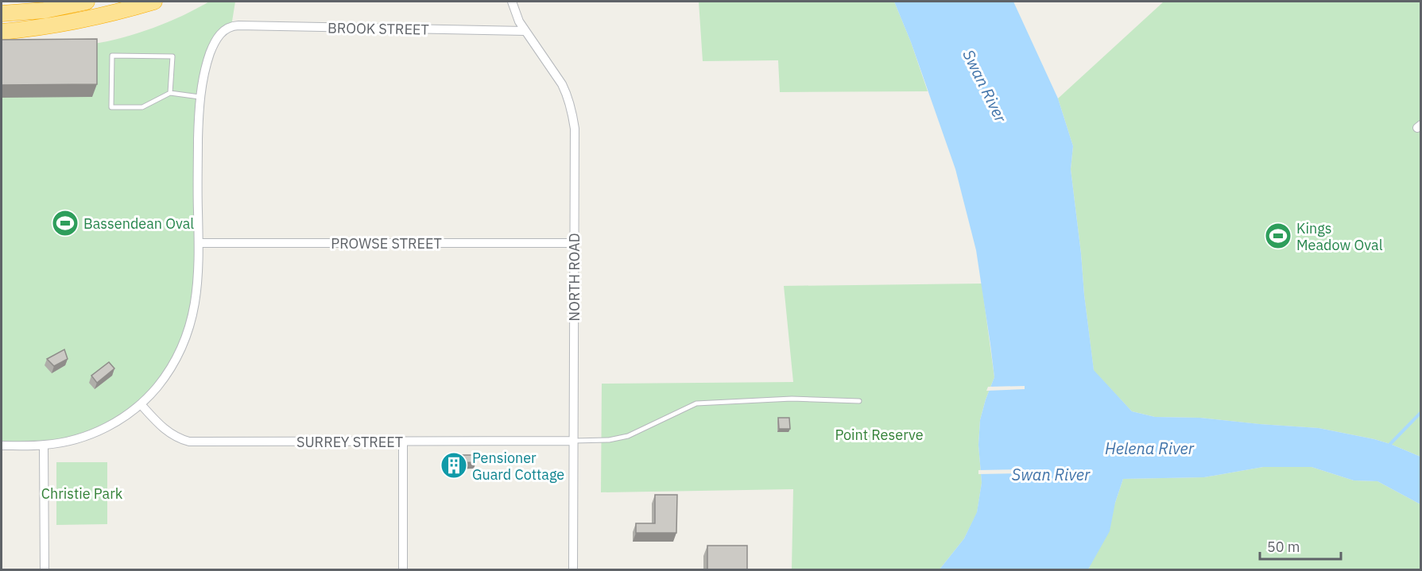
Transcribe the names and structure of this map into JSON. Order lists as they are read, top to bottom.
{
  "streets": {
    "street": [
      "BROOK STREET",
      "PROWSE STREET",
      "NORTH ROAD",
      "SURREY STREET"
    ]
  },
  "crossings": [
    ["BROOK STREET", "NORTH ROAD"],
    ["PROWSE STREET", "NORTH ROAD"],
    ["NORTH ROAD", "SURREY STREET"]
  ],
  "water": ["Swan River", "Helena River"],
  "parks": ["Point Reserve", "Christie Park"],
  "places": {
    "sports": ["Bassendean Oval", "Kings Meadow Oval"],
    "building": ["Pensioner Guard Cottage"]
  },
  "scale_bar": "50 m"
}
